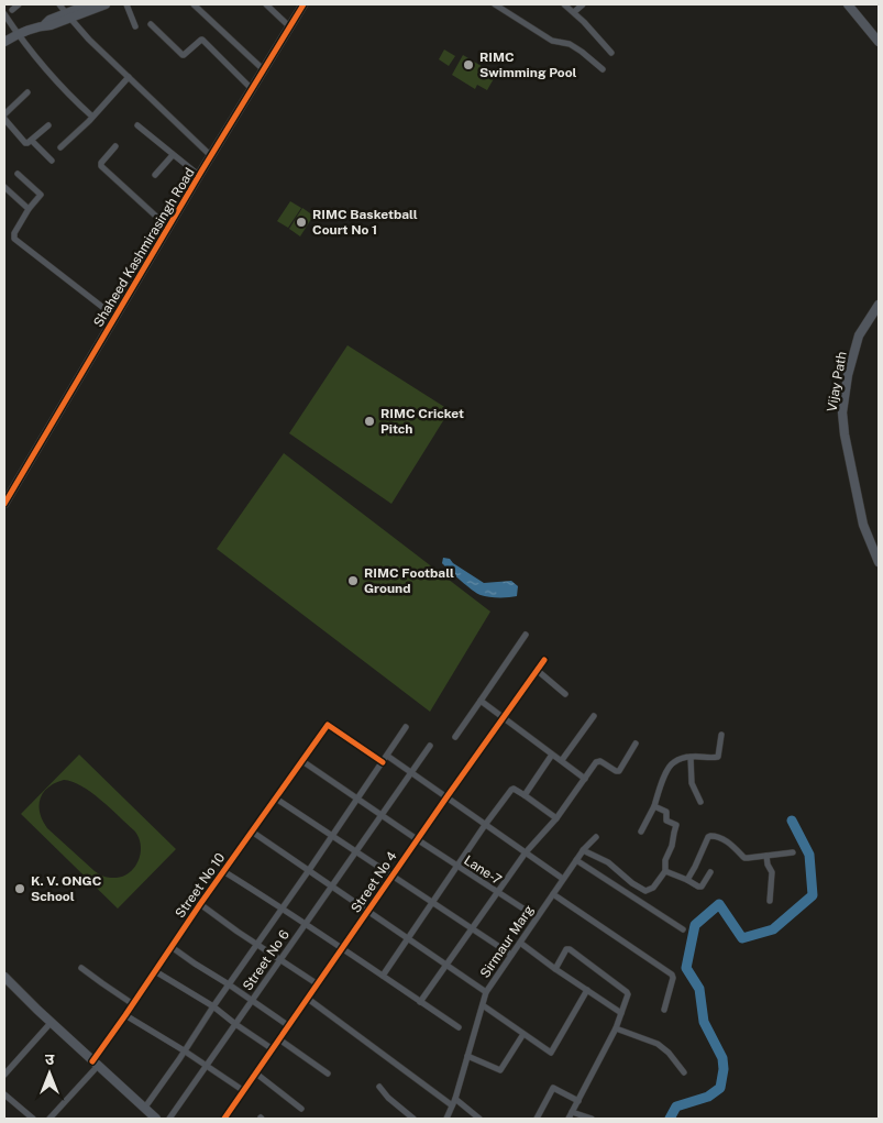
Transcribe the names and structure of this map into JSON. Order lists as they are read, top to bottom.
{
  "streets": {
    "street": [
      "Shaheed Kashmirasingh Road",
      "Vijay Path",
      "Lane-7",
      "Street No 4",
      "Street No 10",
      "Sirmaur Marg",
      "Street No 6"
    ]
  },
  "crossings": [
    ["Lane-7", "Street No 4"],
    ["Lane-7", "Street No 10"],
    ["Lane-7", "Sirmaur Marg"],
    ["Lane-7", "Street No 6"]
  ],
  "places": [
    "RIMC Swimming Pool",
    "RIMC Basketball Court No 1",
    "RIMC Cricket Pitch",
    "RIMC Football Ground",
    "K. V. ONGC School"
  ],
  "north": "top"
}
